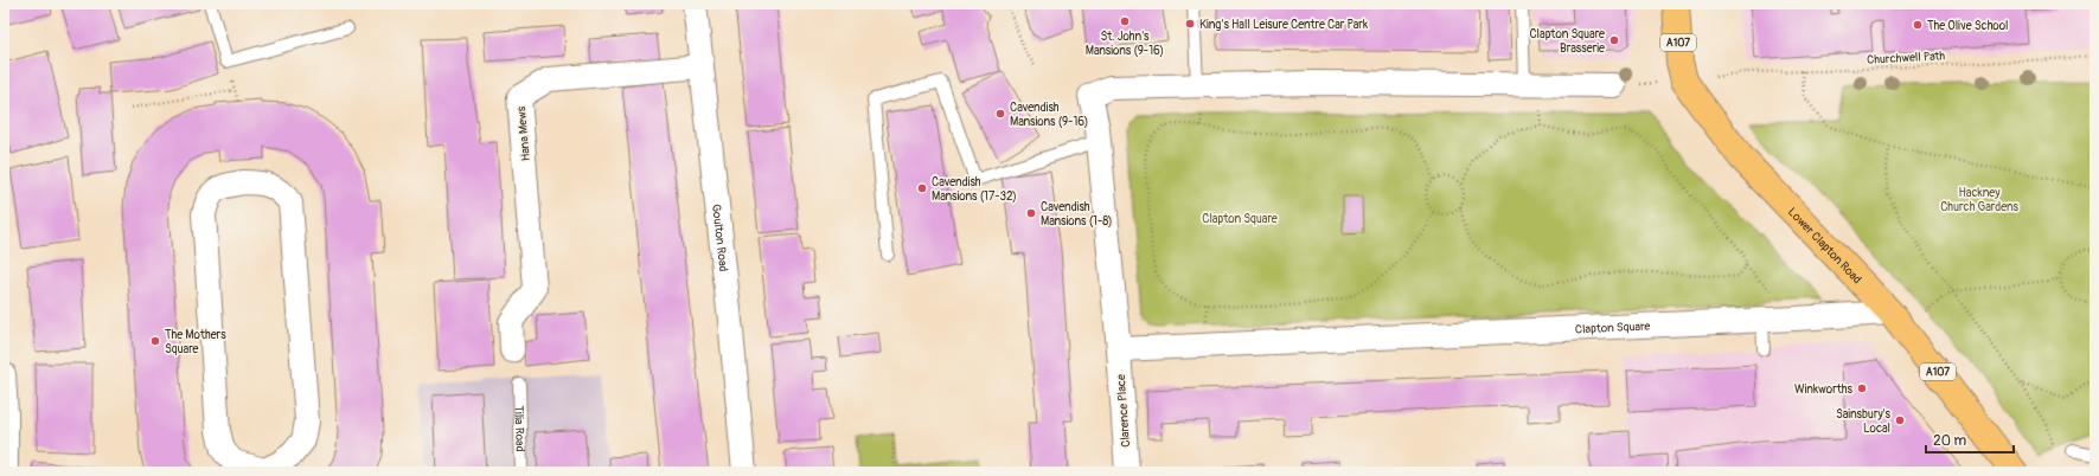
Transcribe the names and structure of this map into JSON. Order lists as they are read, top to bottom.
{
  "streets": {
    "main road": ["A107", "Lower Clapton Road"],
    "street": [
      "Hana Mews",
      "Goulton Road",
      "Clapton Square",
      "Clarence Place"
    ],
    "lane": ["Tilia Road"],
    "path": ["Churchwell Path"]
  },
  "crossings": [
    ["Hana Mews", "Goulton Road"],
    ["Lower Clapton Road", "Clapton Square"],
    ["Clapton Square", "Clarence Place"]
  ],
  "parks": ["Hackney Church Gardens", "Clapton Square"],
  "places": [
    "St. John's Mansions (9-16)",
    "King's Hall Leisure Centre Car Park",
    "The Olive School",
    "Clapton Square Brasserie",
    "Cavendish Mansions (9-16)",
    "Cavendish Mansions (17-32)",
    "Cavendish Mansions (1-8)",
    "The Mothers Square",
    "Winkworths",
    "Sainsbury's Local"
  ],
  "scale_bar": "20 m"
}
